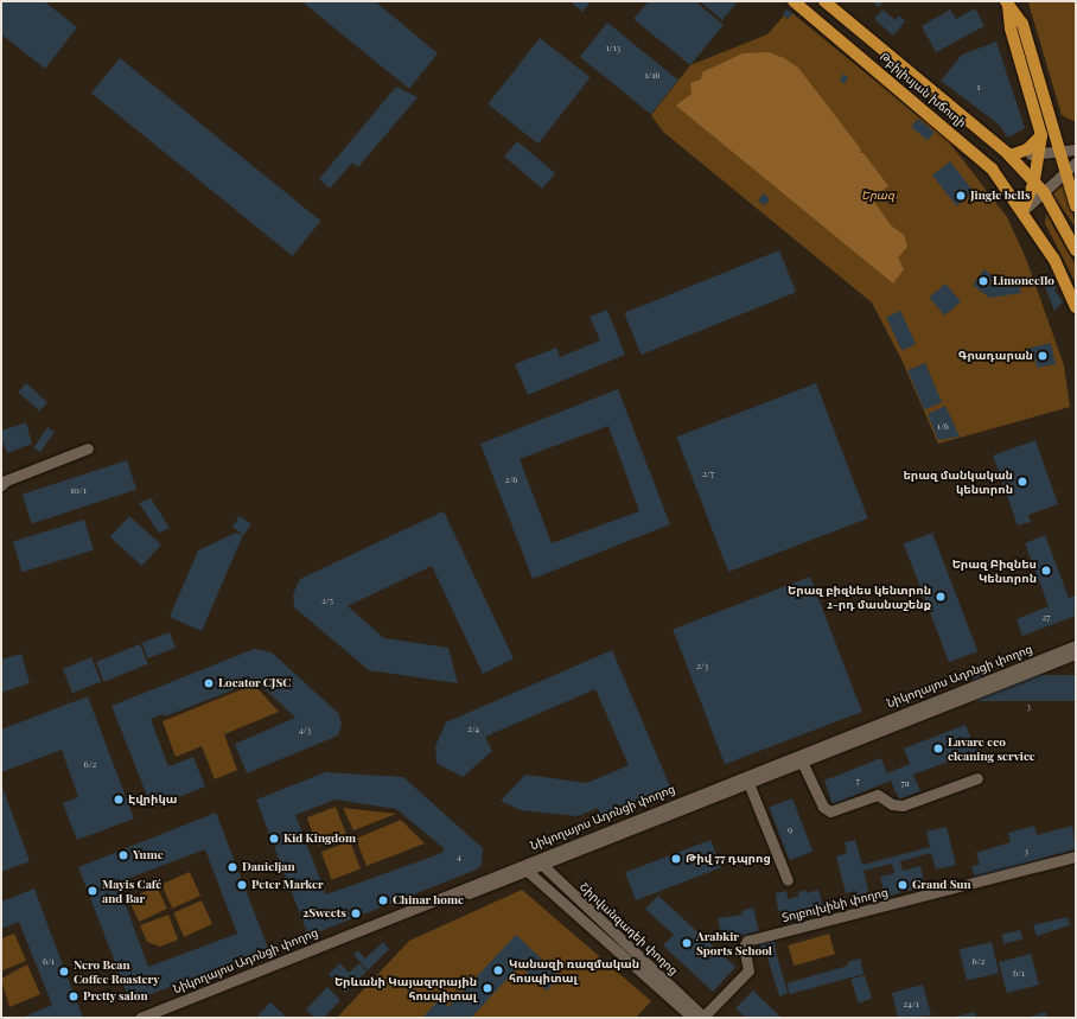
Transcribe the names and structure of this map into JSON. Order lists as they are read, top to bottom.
{
  "streets": {
    "main road": ["Թբիլիսյան խճուղի"],
    "street": ["Նիկողայոս Ադոնցի փողոց", "Տոլբուխինի փողոց", "Շիրվանզադեի փողոց"]
  },
  "crossings": [
    ["Նիկողայոս Ադոնցի փողոց", "Շիրվանզադեի փողոց"],
    ["Տոլբուխինի փողոց", "Շիրվանզադեի փողոց"]
  ],
  "parks": ["Երազ"],
  "places": [
    "Jingle bells",
    "Limoncello",
    "Գրադարան",
    "երազ մանկական կենտրոն",
    "Երազ Բիզնես Կենտրոն",
    "Երազ բիզնես կենտրոն 2-րդ մասնաշենք",
    "Locator CJSC",
    "Lavare eco cleaning service",
    "Էվրիկա",
    "Kid Kingdom",
    "Yume",
    "Թիվ 77 դպրոց",
    "Danieljan",
    "Peter Marker",
    "Grand Sun",
    "Mayis Café and Bar",
    "Chinar home",
    "2Sweets",
    "Arabkir Sports School",
    "Կանազի ռազմական հոսպիտալ",
    "Nero Bean Coffee Roastery",
    "Երևանի Կայազորային հոսպիտալ",
    "Pretty salon"
  ],
  "house_numbers": [
    "1/13",
    "1/16",
    "1",
    "1/6",
    "2/7",
    "2/6",
    "10/1",
    "2/5",
    "27",
    "2/3",
    "3",
    "2/4",
    "4/3",
    "6/2",
    "7",
    "7a",
    "9",
    "3",
    "4",
    "6/1",
    "6/2",
    "6/1",
    "24/1"
  ]
}
